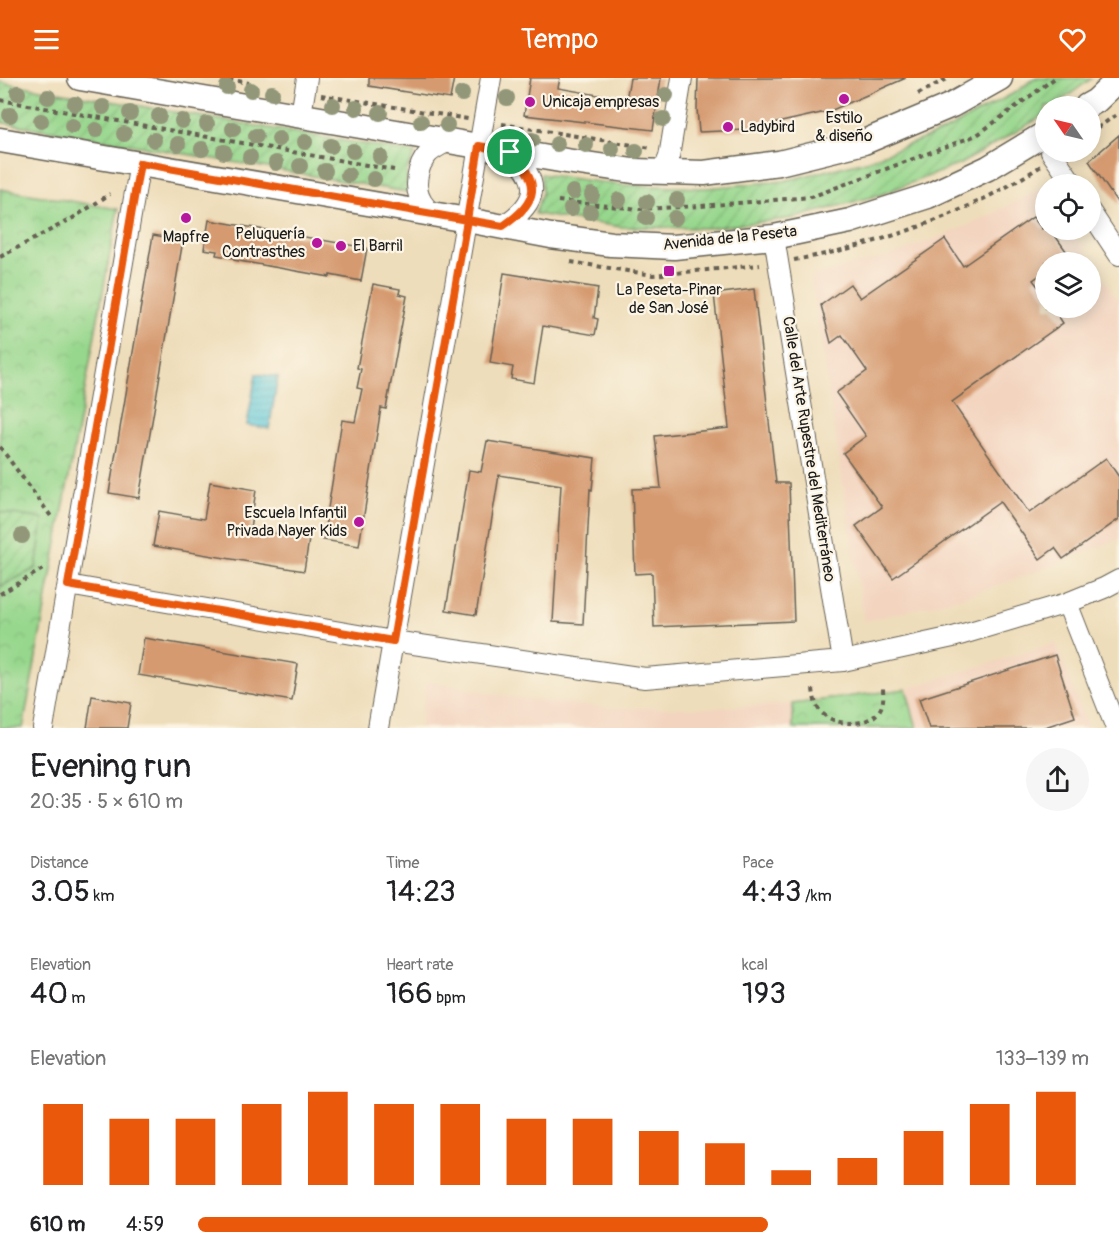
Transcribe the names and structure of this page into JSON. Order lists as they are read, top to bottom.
{
  "streets": {
    "street": ["Avenida de la Peseta", "Calle del Arte Rupestre del Mediterráneo"]
  },
  "crossings": [
    ["Avenida de la Peseta", "Calle del Arte Rupestre del Mediterráneo"]
  ],
  "places": {
    "other": [
      "Estilo & diseño",
      "Unicaja empresas",
      "Ladybird",
      "Mapfre",
      "Peluquería Contrasthes",
      "El Barril",
      "Escuela Infantil Privada Nayer Kids"
    ],
    "transit": ["La Peseta-Pinar de San José"]
  },
  "north": "top left",
  "page": {
    "header": "Tempo",
    "heading": ["Evening run", "20:35 · 5 × 610 m"],
    "stats": [
      ["Distance", "3.05 km"],
      ["Time", "14:23"],
      ["Pace", "4:43 /km"],
      ["Elevation", "40 m"],
      ["Heart rate", "166 bpm"],
      ["kcal", "193"]
    ],
    "chart": ["Elevation", "133–139 m"],
    "list": [
      {
        "name": "610 m",
        "note": "4:59"
      }
    ]
  }
}
